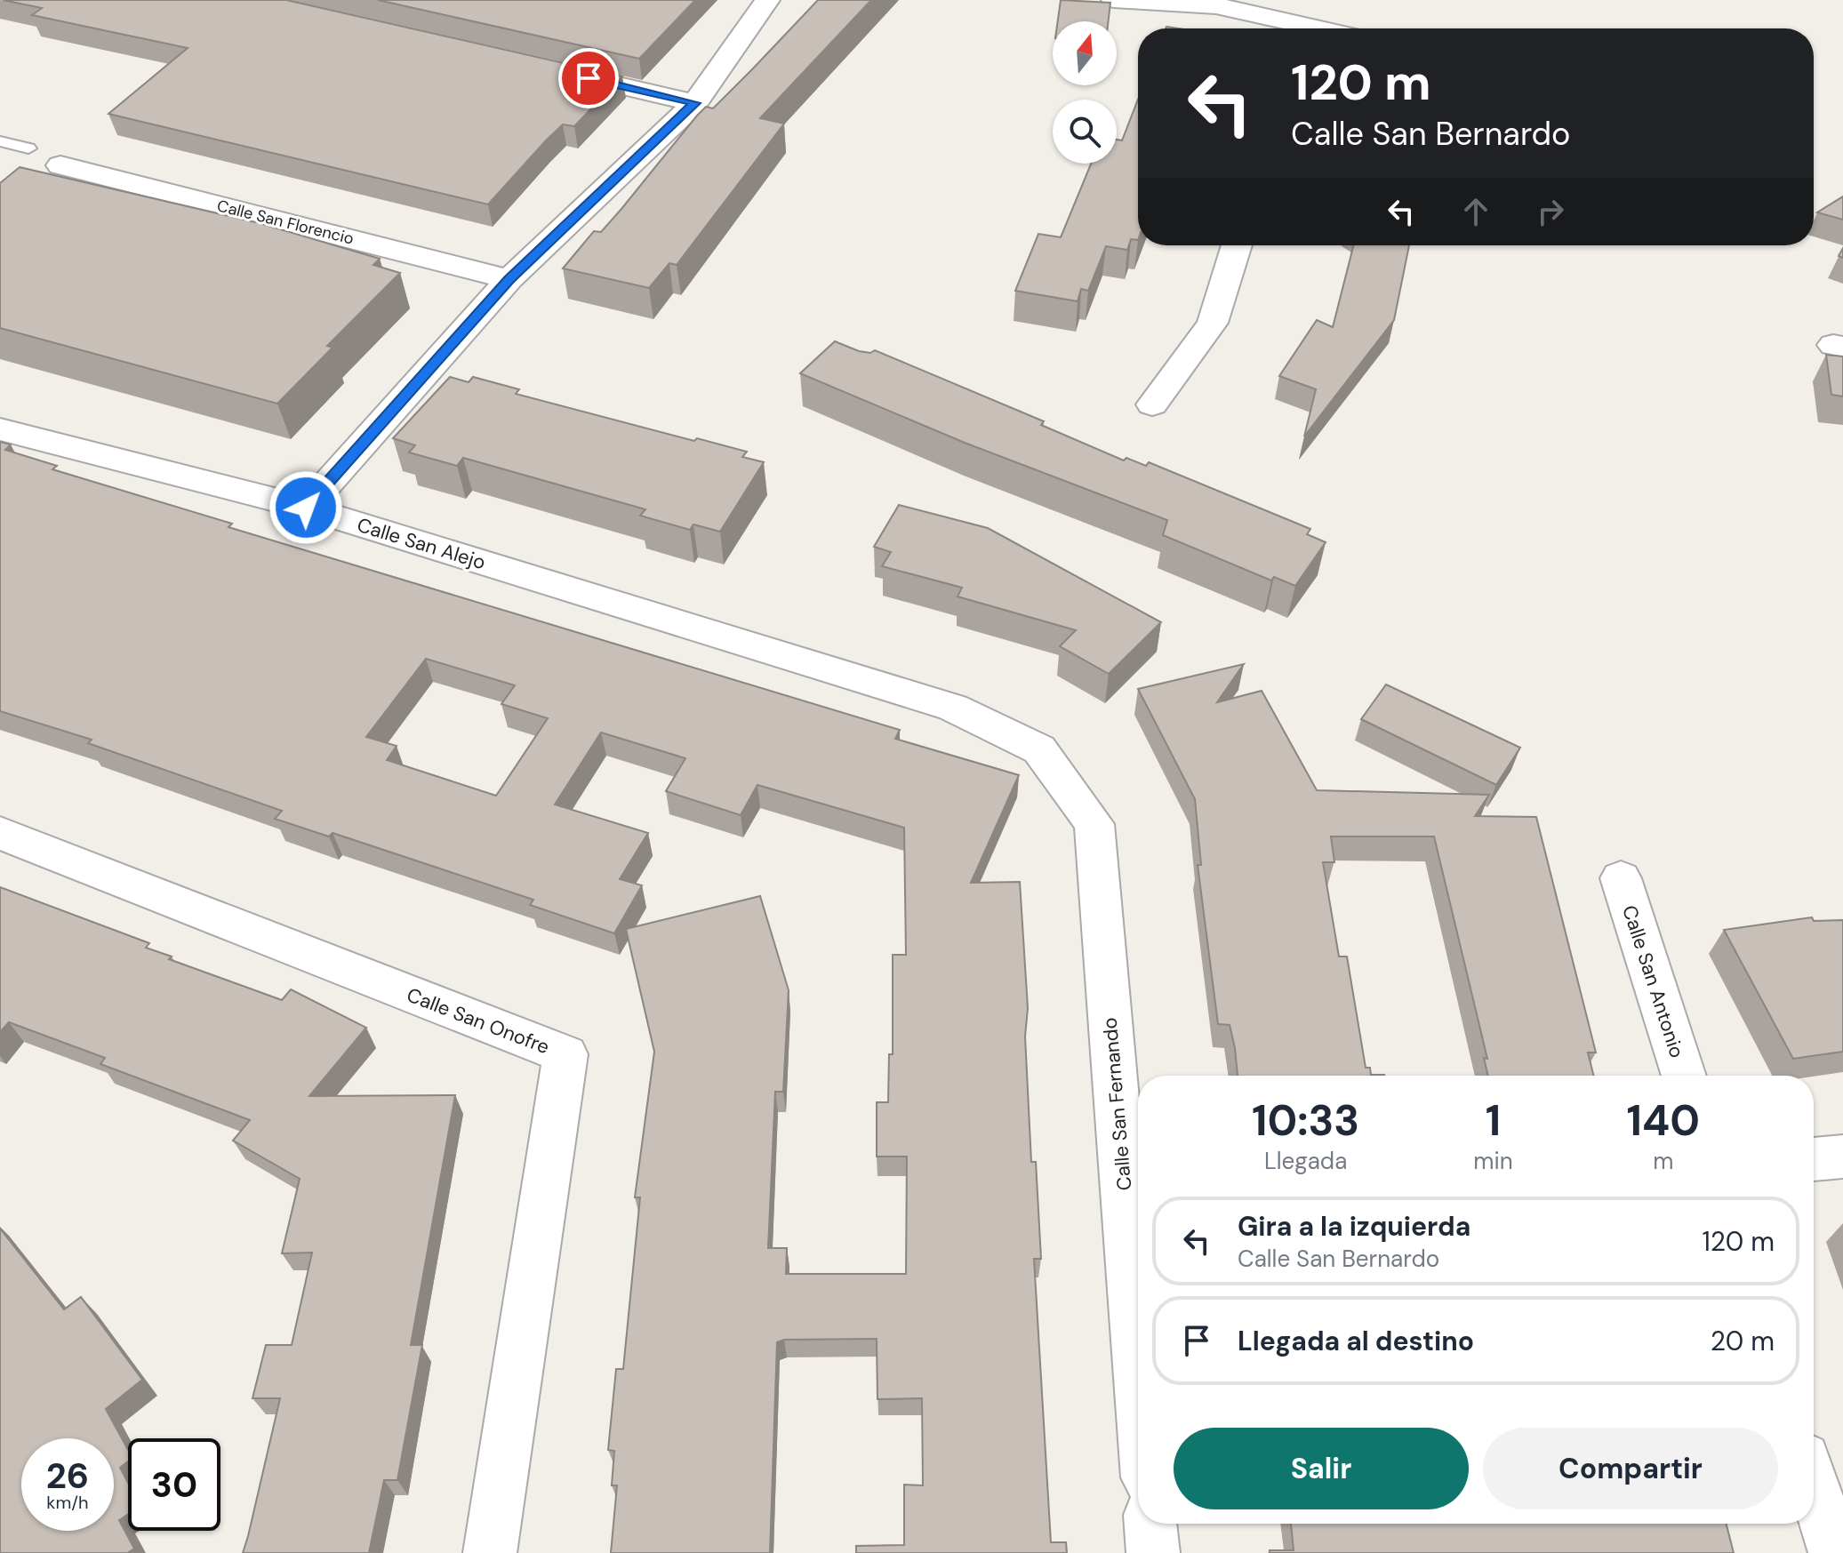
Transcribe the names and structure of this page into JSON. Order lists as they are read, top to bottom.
{
  "streets": {
    "street": [
      "Calle San Florencio",
      "Calle San Alejo",
      "Calle San Antonio",
      "Calle San Onofre",
      "Calle San Fernando"
    ]
  },
  "crossings": [
    ["Calle San Alejo", "Calle San Fernando"]
  ],
  "north": "top",
  "page": {
    "turn": ["120 m", "Calle San Bernardo"],
    "eta": [
      "10:33",
      "Llegada",
      "1",
      "min",
      "140",
      "m"
    ],
    "list": [
      {
        "name": "Gira a la izquierda",
        "note": "Calle San Bernardo",
        "value": "120 m"
      },
      {
        "name": "Llegada al destino",
        "value": "20 m"
      }
    ],
    "buttons": ["Salir", "Compartir"],
    "speed": "26 km/h",
    "limit": "30"
  }
}
